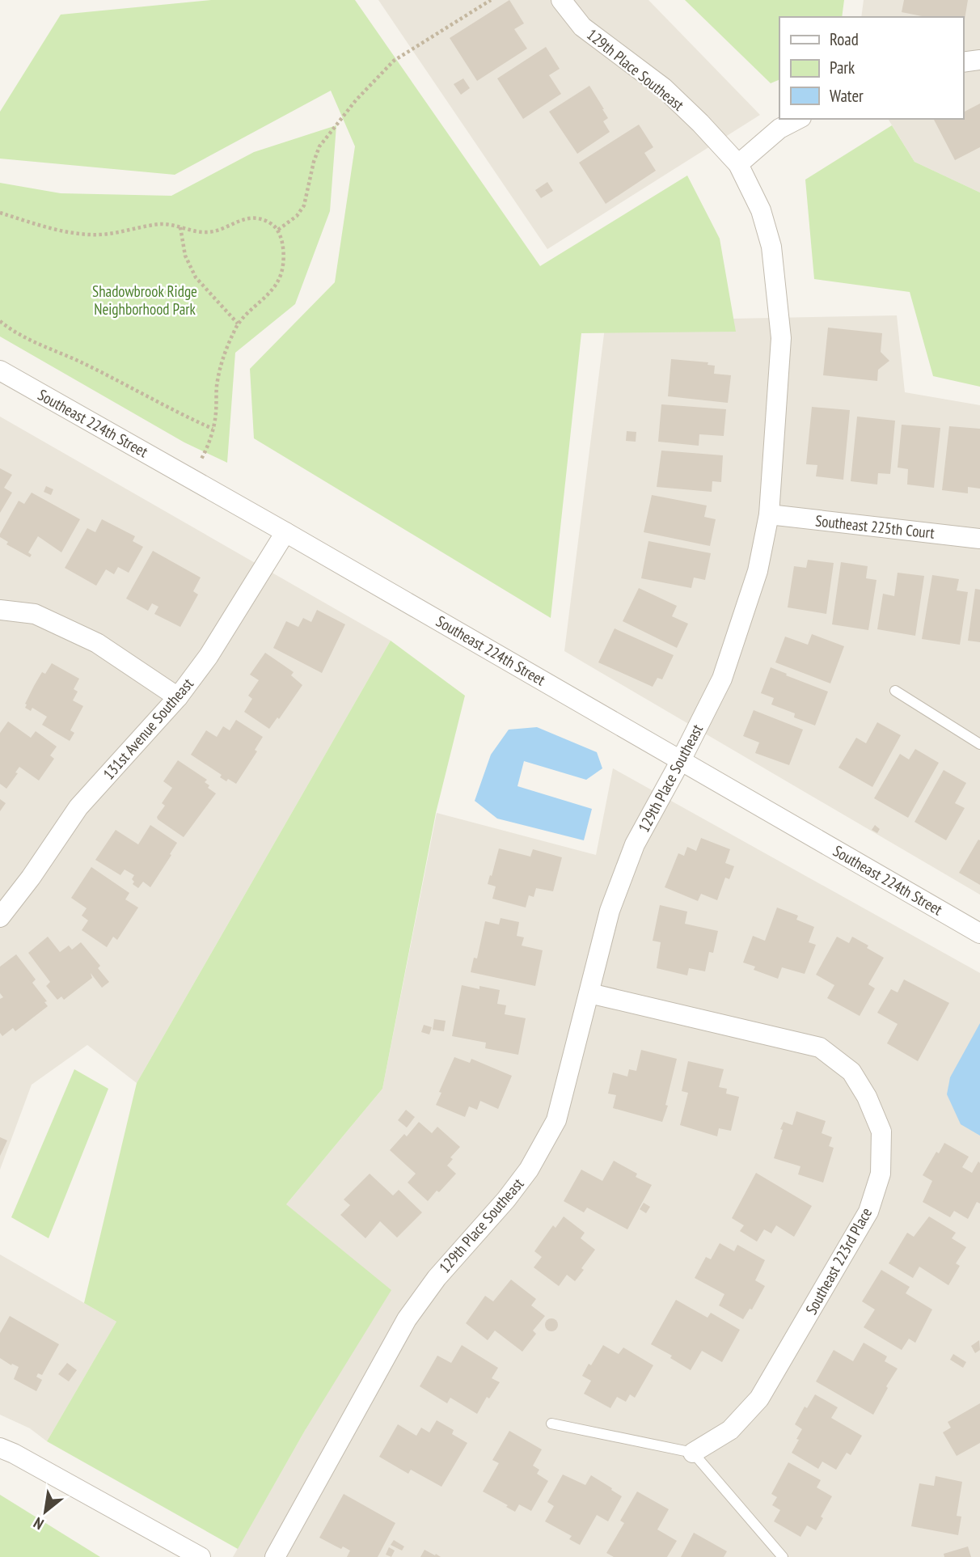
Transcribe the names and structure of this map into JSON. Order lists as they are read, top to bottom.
{
  "streets": {
    "street": [
      "129th Place Southeast",
      "Southeast 224th Street",
      "Southeast 225th Court",
      "131st Avenue Southeast",
      "Southeast 223rd Place"
    ]
  },
  "crossings": [
    ["129th Place Southeast", "Southeast 224th Street"],
    ["129th Place Southeast", "Southeast 225th Court"],
    ["129th Place Southeast", "Southeast 223rd Place"],
    ["Southeast 224th Street", "131st Avenue Southeast"]
  ],
  "parks": ["Shadowbrook Ridge Neighborhood Park"],
  "legend": ["Road", "Park", "Water"],
  "north": "bottom left"
}
